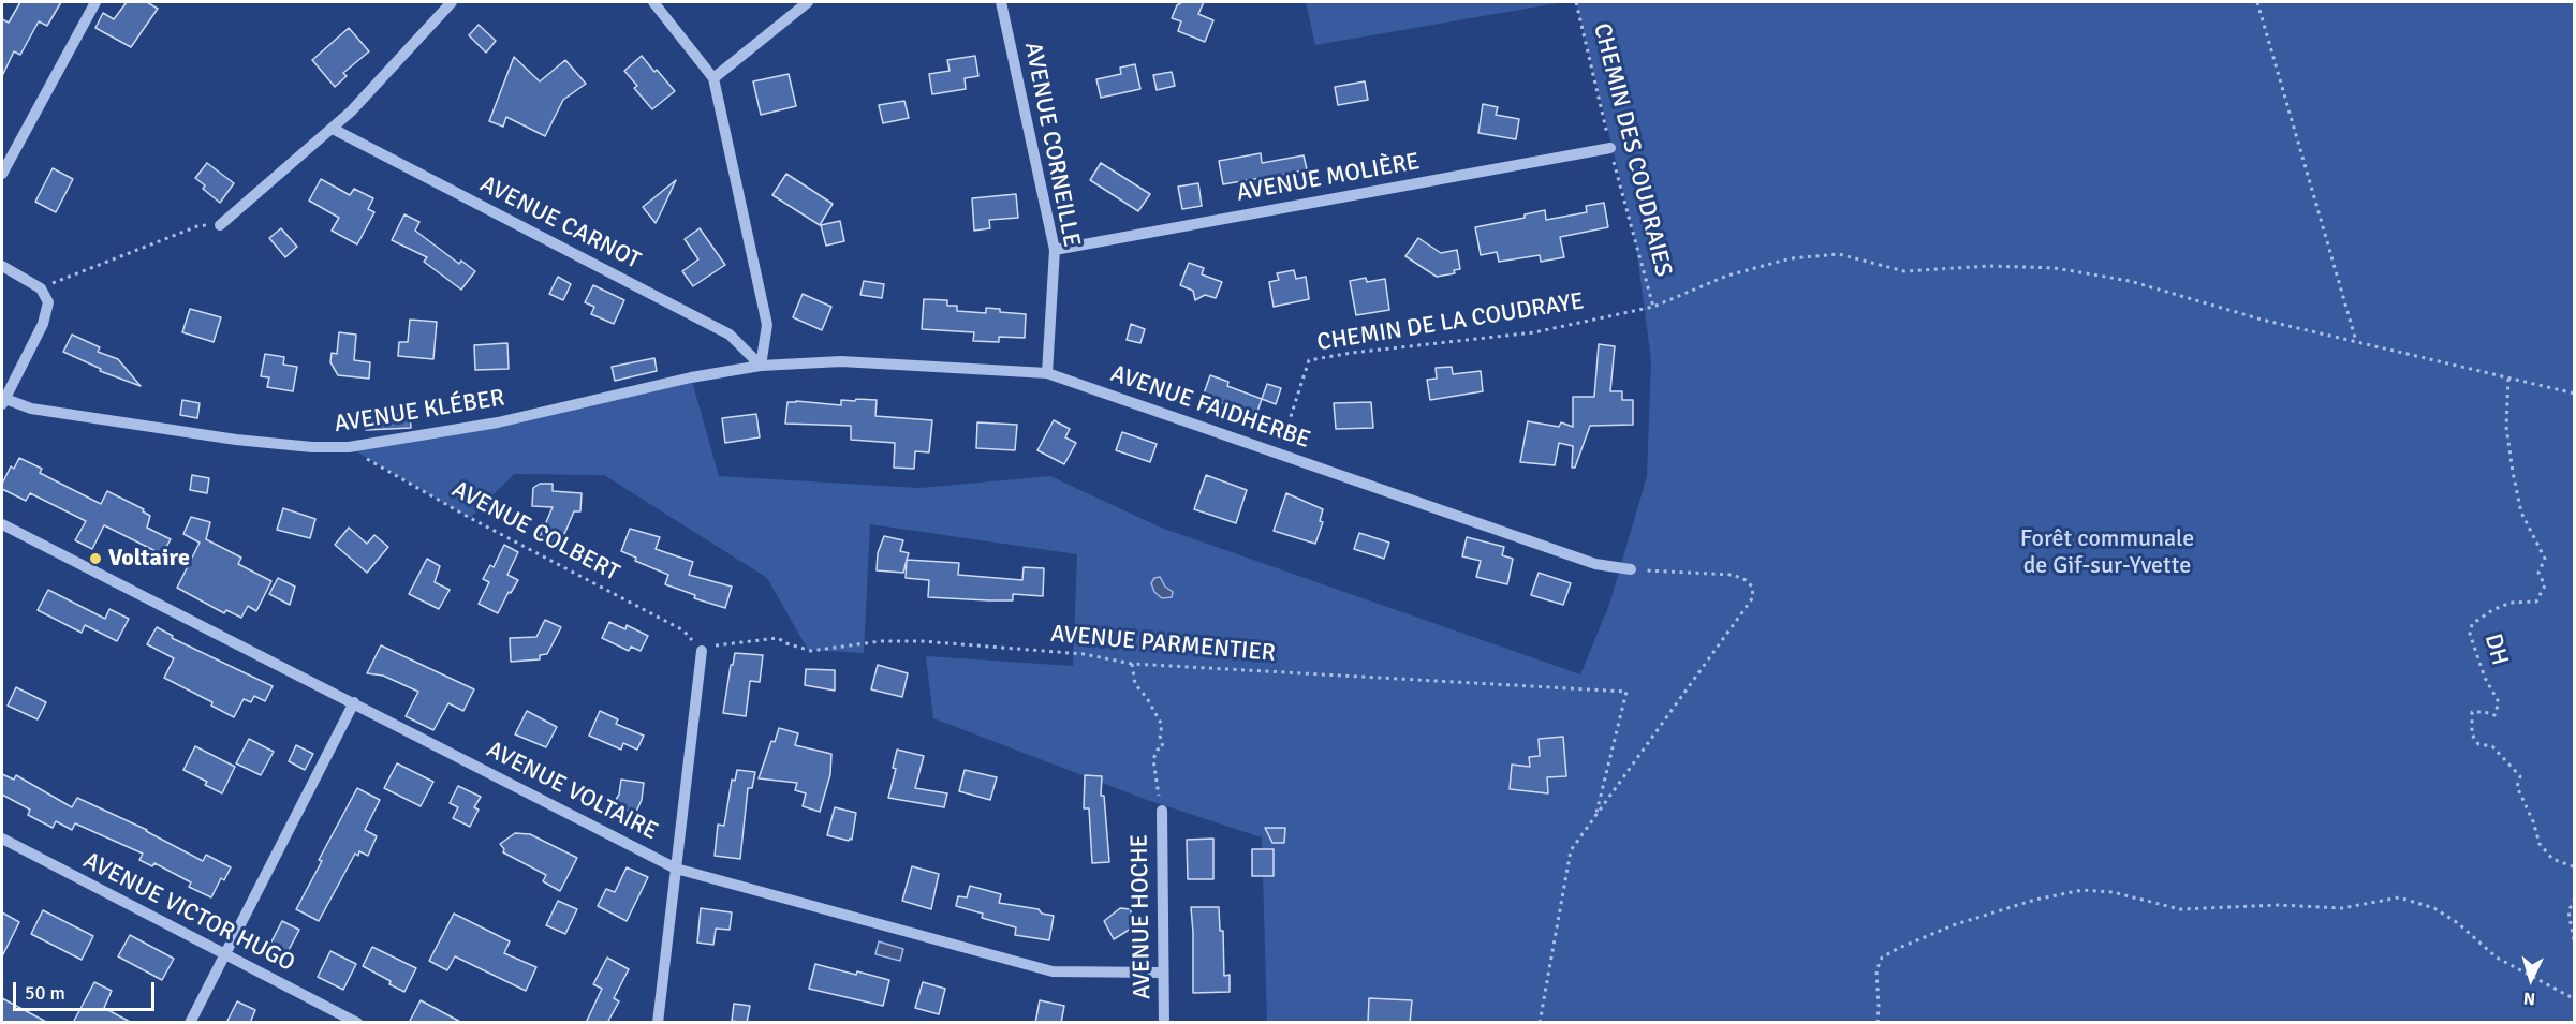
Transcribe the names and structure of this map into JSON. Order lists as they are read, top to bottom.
{
  "streets": {
    "street": [
      "AVENUE CORNEILLE",
      "AVENUE MOLIÈRE",
      "AVENUE CARNOT",
      "AVENUE FAIDHERBE",
      "AVENUE KLÉBER",
      "AVENUE VOLTAIRE",
      "AVENUE VICTOR HUGO",
      "AVENUE HOCHE"
    ],
    "path": [
      "CHEMIN DES COUDRAIES",
      "CHEMIN DE LA COUDRAYE",
      "AVENUE COLBERT",
      "AVENUE PARMENTIER",
      "DH"
    ]
  },
  "crossings": [
    ["AVENUE CORNEILLE", "AVENUE MOLIÈRE"],
    ["AVENUE CORNEILLE", "AVENUE FAIDHERBE"],
    ["CHEMIN DES COUDRAIES", "AVENUE MOLIÈRE"],
    ["CHEMIN DES COUDRAIES", "CHEMIN DE LA COUDRAYE"],
    ["AVENUE CARNOT", "AVENUE FAIDHERBE"],
    ["AVENUE CARNOT", "AVENUE KLÉBER"],
    ["CHEMIN DE LA COUDRAYE", "AVENUE FAIDHERBE"],
    ["AVENUE FAIDHERBE", "AVENUE KLÉBER"],
    ["AVENUE KLÉBER", "AVENUE COLBERT"],
    ["AVENUE COLBERT", "AVENUE PARMENTIER"],
    ["AVENUE VOLTAIRE", "AVENUE HOCHE"]
  ],
  "parks": ["Forêt communale de Gif-sur-Yvette"],
  "places": ["Voltaire"],
  "scale_bar": "50 m",
  "north": "bottom"
}
